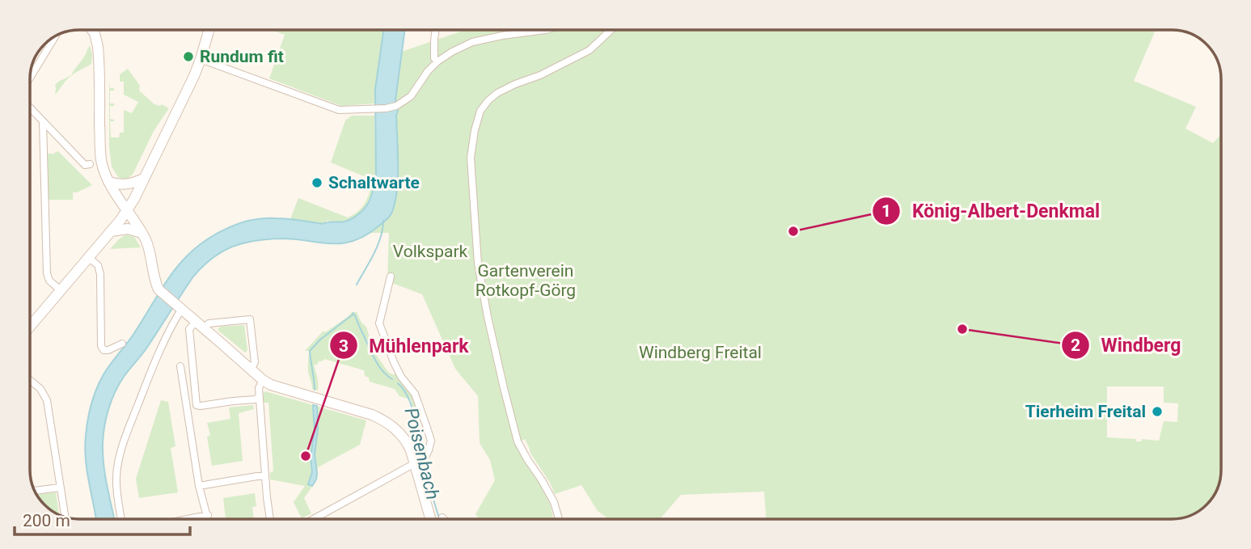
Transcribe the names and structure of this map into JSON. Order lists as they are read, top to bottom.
{
  "water": ["Poisenbach"],
  "parks": ["Volkspark", "Gartenverein Rotkopf-Görg", "Windberg Freital"],
  "places": [
    "Rundum fit",
    "Schaltwarte",
    "König-Albert-Denkmal",
    "Windberg",
    "Tierheim Freital",
    "Mühlenpark"
  ],
  "scale_bar": "200 m"
}
